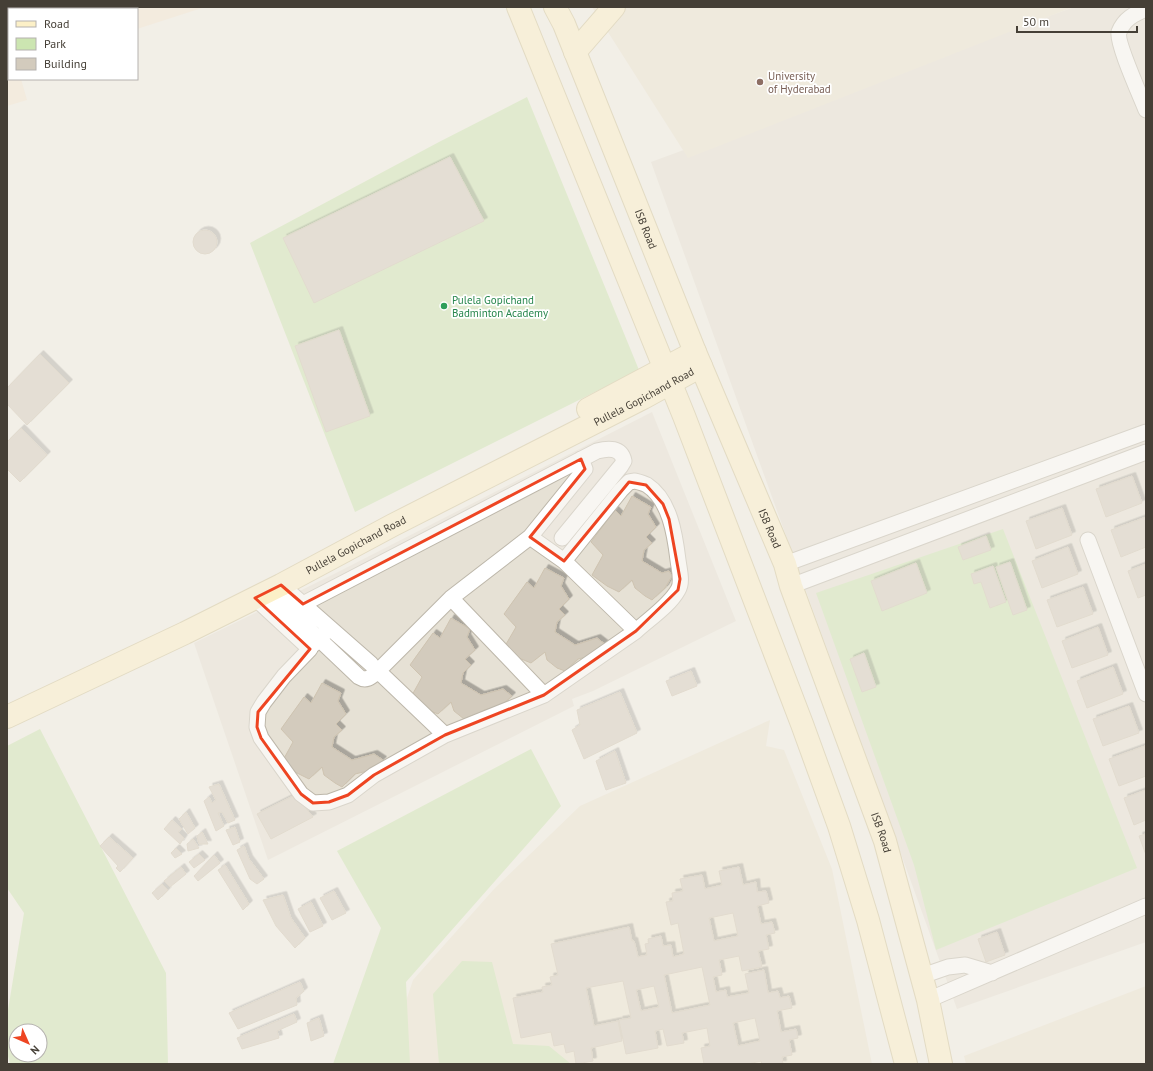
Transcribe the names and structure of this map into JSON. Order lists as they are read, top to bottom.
{
  "streets": {
    "main road": ["ISB Road", "Pullela Gopichand Road"]
  },
  "crossings": [
    ["ISB Road", "Pullela Gopichand Road"]
  ],
  "places": ["University of Hyderabad", "Pulela Gopichand Badminton Academy"],
  "legend": ["Road", "Park", "Building"],
  "scale_bar": "50 m",
  "north": "bottom right"
}
